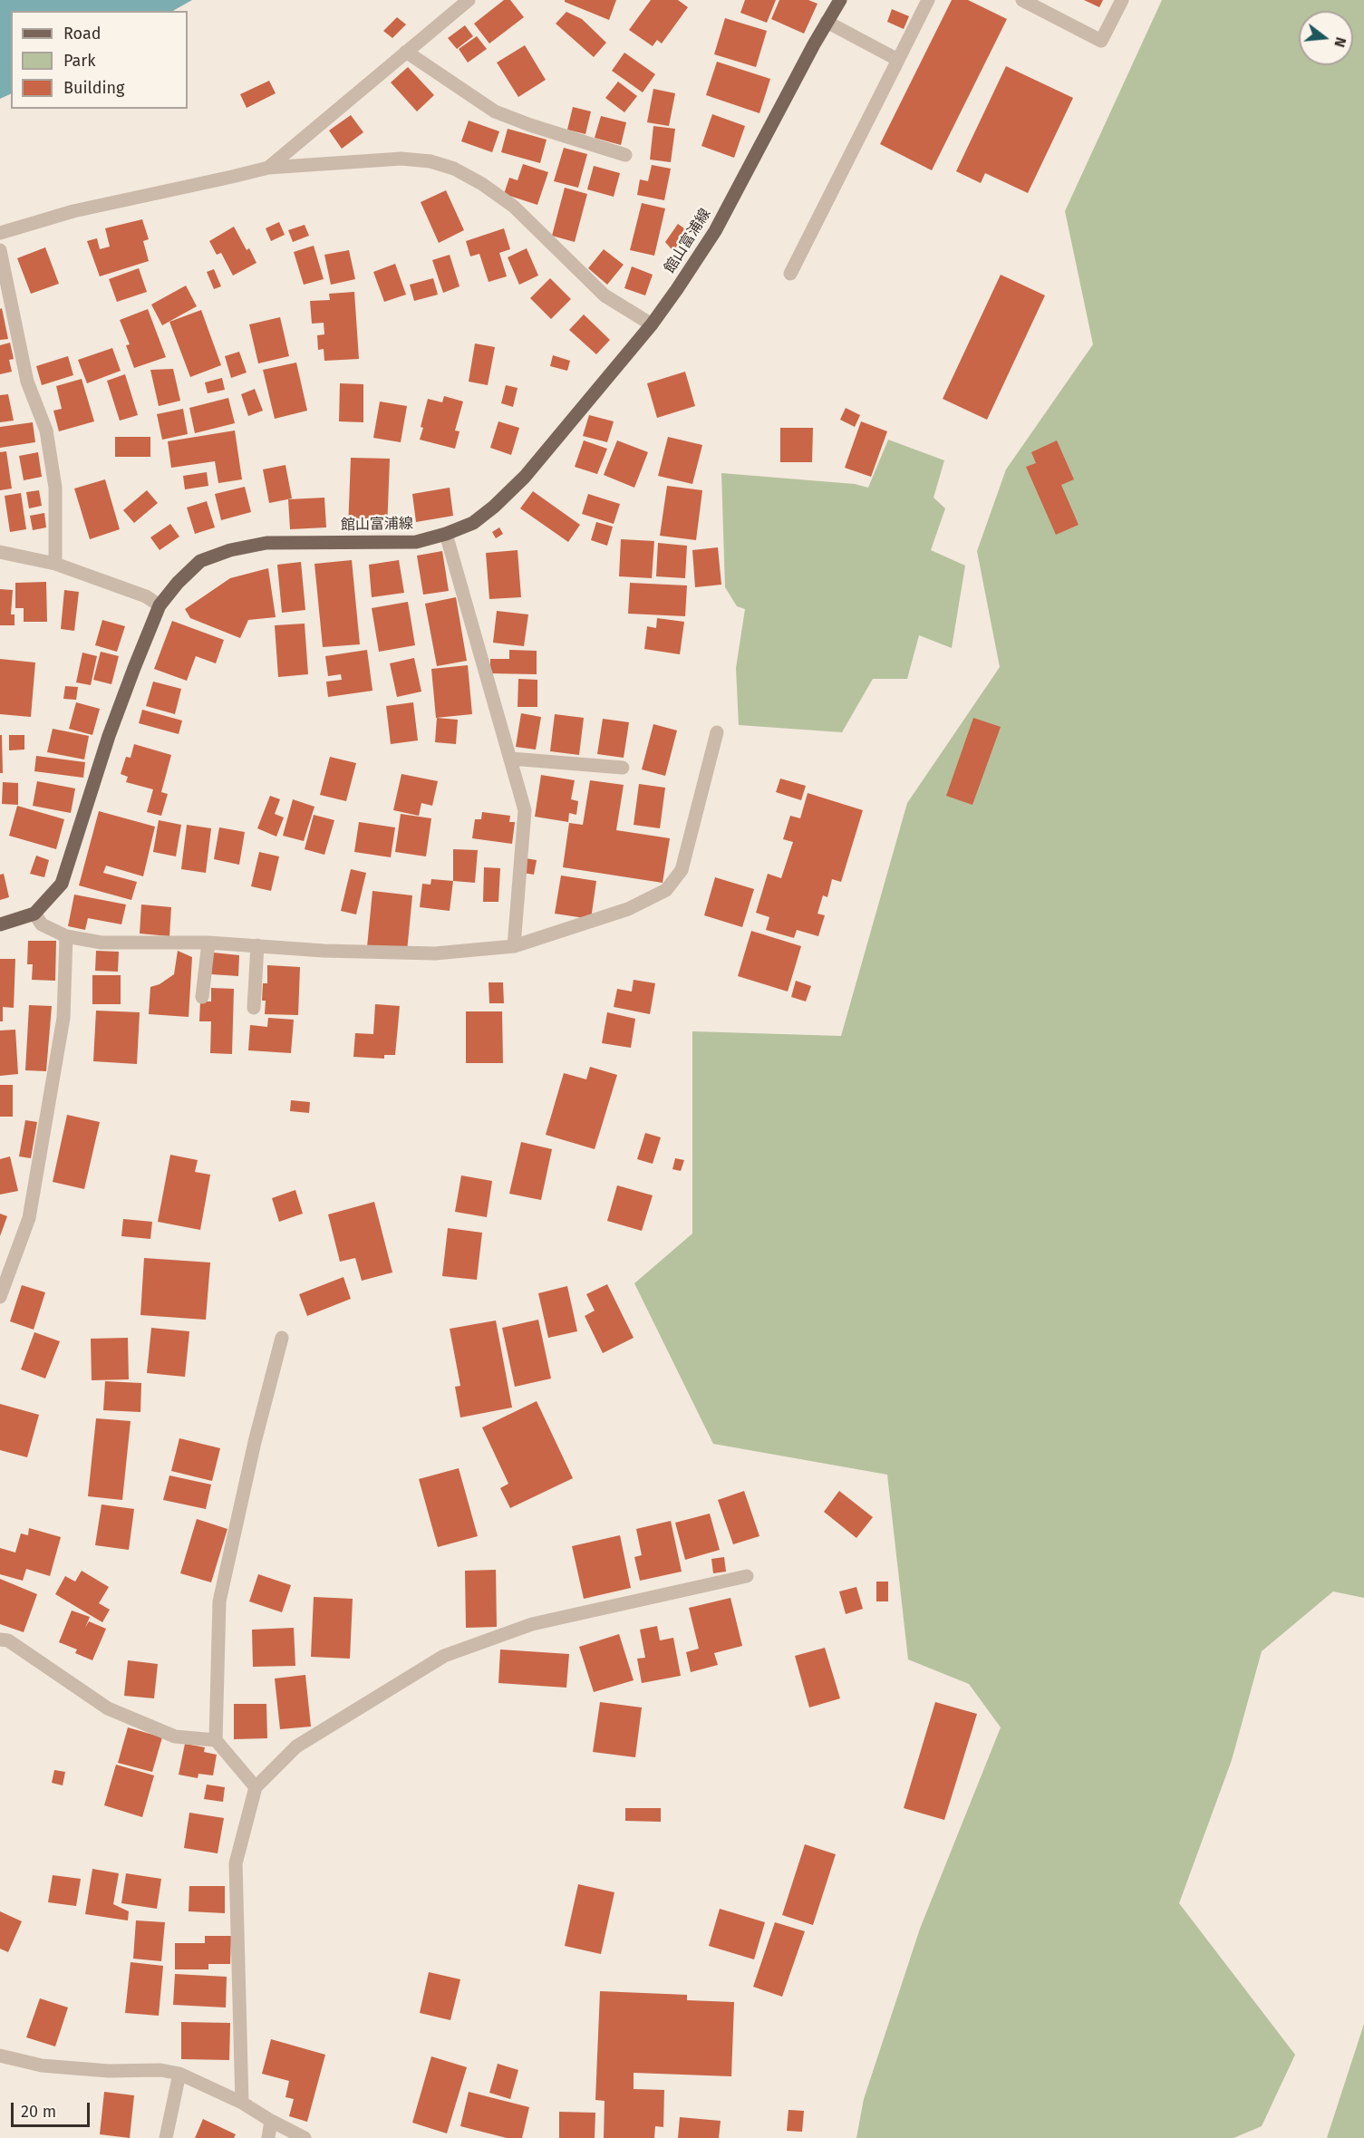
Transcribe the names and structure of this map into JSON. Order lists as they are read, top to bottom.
{
  "streets": {
    "main road": ["館山富浦線"]
  },
  "legend": ["Road", "Park", "Building"],
  "scale_bar": "20 m",
  "north": "right"
}
